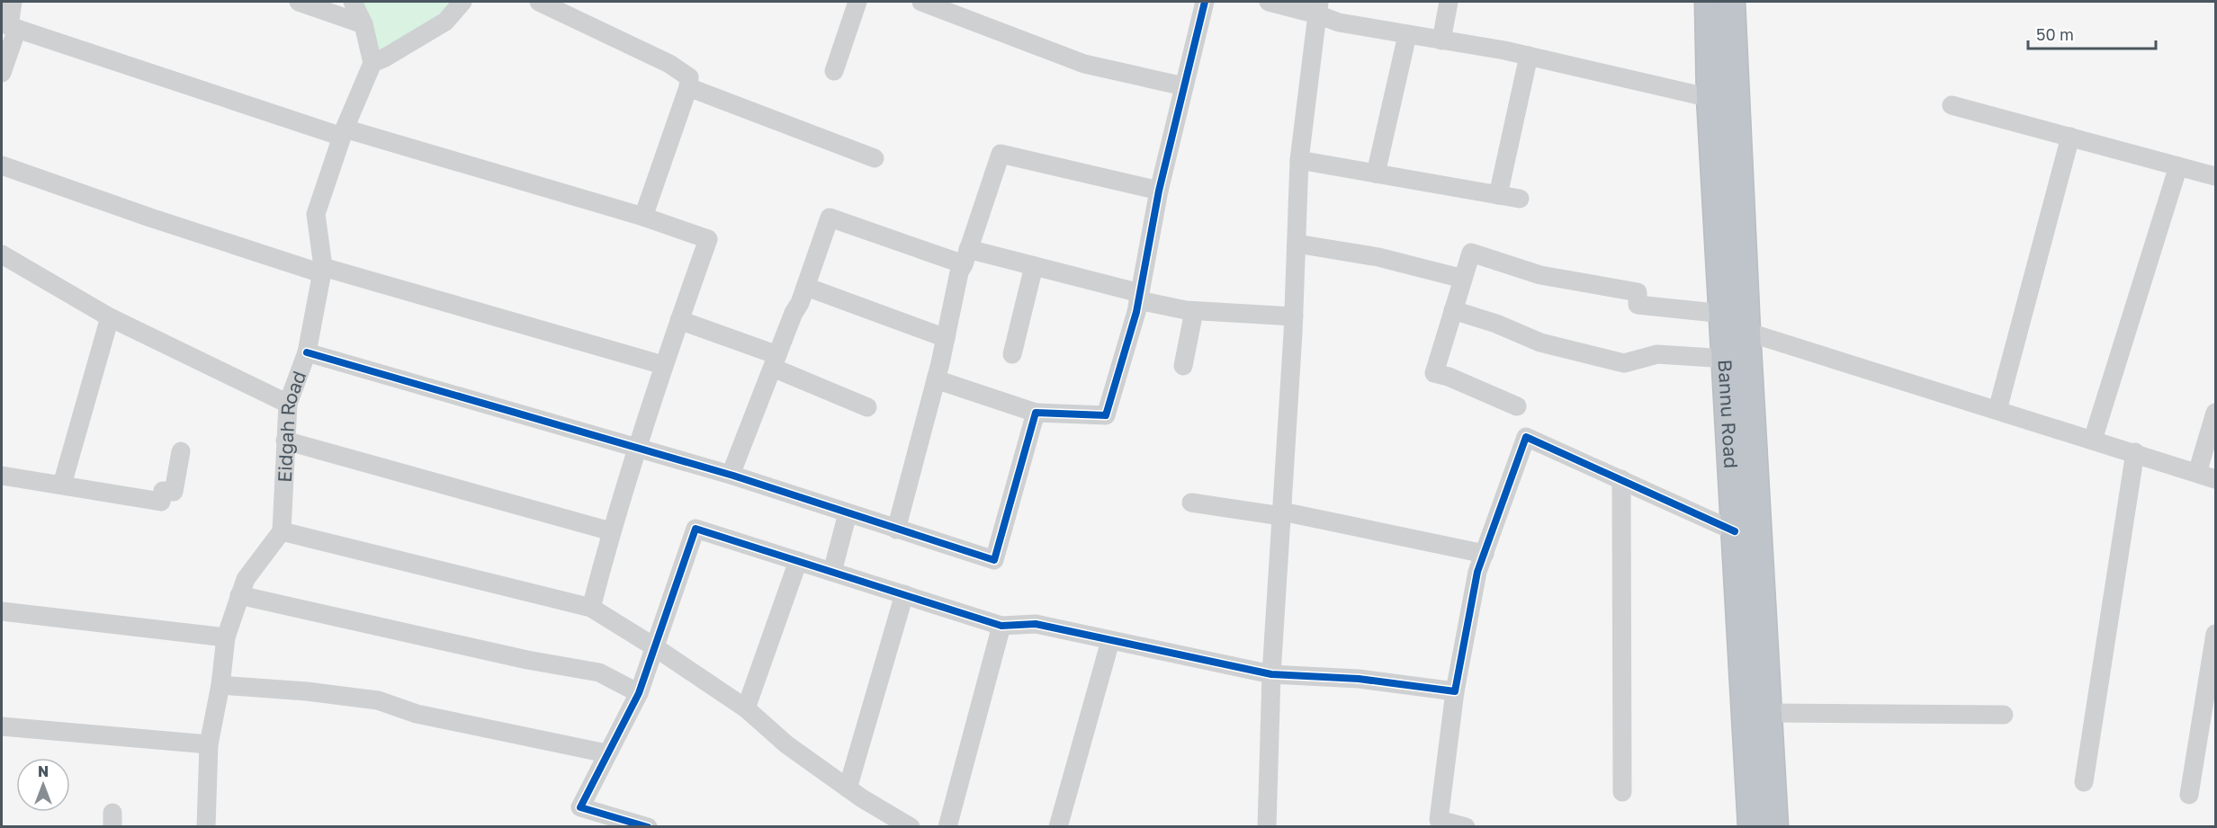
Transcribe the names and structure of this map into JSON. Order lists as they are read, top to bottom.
{
  "streets": {
    "highway": ["Bannu Road"],
    "street": ["Eidgah Road"]
  },
  "scale_bar": "50 m",
  "north": "top"
}
